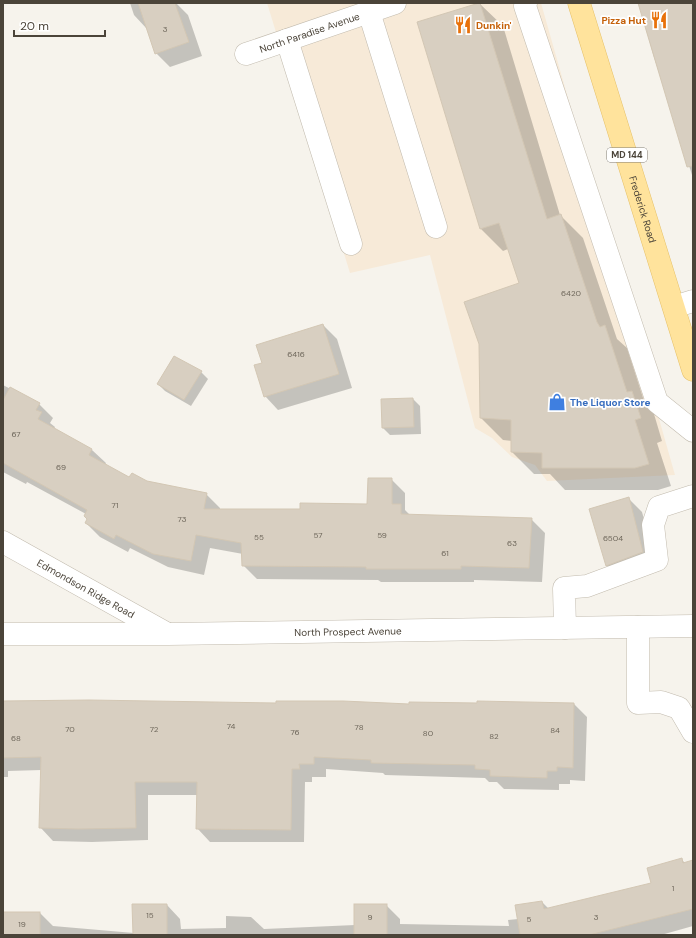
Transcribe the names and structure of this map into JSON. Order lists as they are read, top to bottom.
{
  "streets": {
    "main road": ["MD 144", "Frederick Road"],
    "street": ["North Paradise Avenue", "Edmondson Ridge Road", "North Prospect Avenue"]
  },
  "crossings": [
    ["Edmondson Ridge Road", "North Prospect Avenue"]
  ],
  "places": {
    "restaurant": ["Pizza Hut", "Dunkin'"],
    "shop": ["The Liquor Store"]
  },
  "house_numbers": [
    "3",
    "6420",
    "6416",
    "67",
    "69",
    "71",
    "73",
    "57",
    "59",
    "55",
    "6504",
    "63",
    "61",
    "74",
    "78",
    "70",
    "72",
    "84",
    "76",
    "80",
    "82",
    "68",
    "1",
    "15",
    "9",
    "3",
    "5",
    "19"
  ],
  "scale_bar": "20 m"
}
